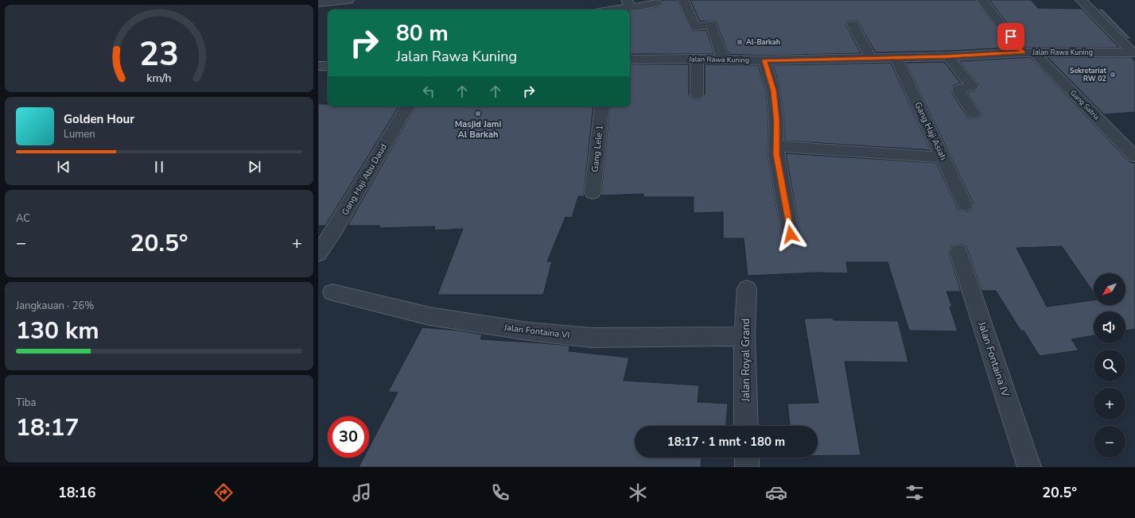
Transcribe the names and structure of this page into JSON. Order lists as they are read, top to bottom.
{
  "streets": {
    "street": [
      "Jalan Rawa Kuning",
      "Gang Satria",
      "Gang Haji Asiah",
      "Gang Lele 1",
      "Gang Haji Abu Daud",
      "Jalan Fontaina VI",
      "Jalan Fontaina IV",
      "Jalan Royal Grand"
    ]
  },
  "crossings": [
    ["Jalan Rawa Kuning", "Gang Satria"],
    ["Jalan Rawa Kuning", "Gang Haji Asiah"],
    ["Jalan Fontaina VI", "Jalan Royal Grand"]
  ],
  "places": ["Al-Barkah", "Sekretariat RW 02", "Masjid Jami Al Barkah"],
  "north": "bottom left",
  "page": {
    "turn": ["80 m", "Jalan Rawa Kuning"],
    "song": ["Golden Hour", "Lumen"],
    "tile": [
      "AC",
      ["Jangkauan · 26%", "130 km"],
      ["Tiba", "18:17"]
    ],
    "heat": ["−", "20.5°", "+"],
    "map_buttons": ["+", "−"],
    "limit": "30",
    "trip": "18:17 · 1 mnt · 180 m",
    "tabs": ["18:16", "20.5°"],
    "gauge": ["23", "km/h"]
  }
}
